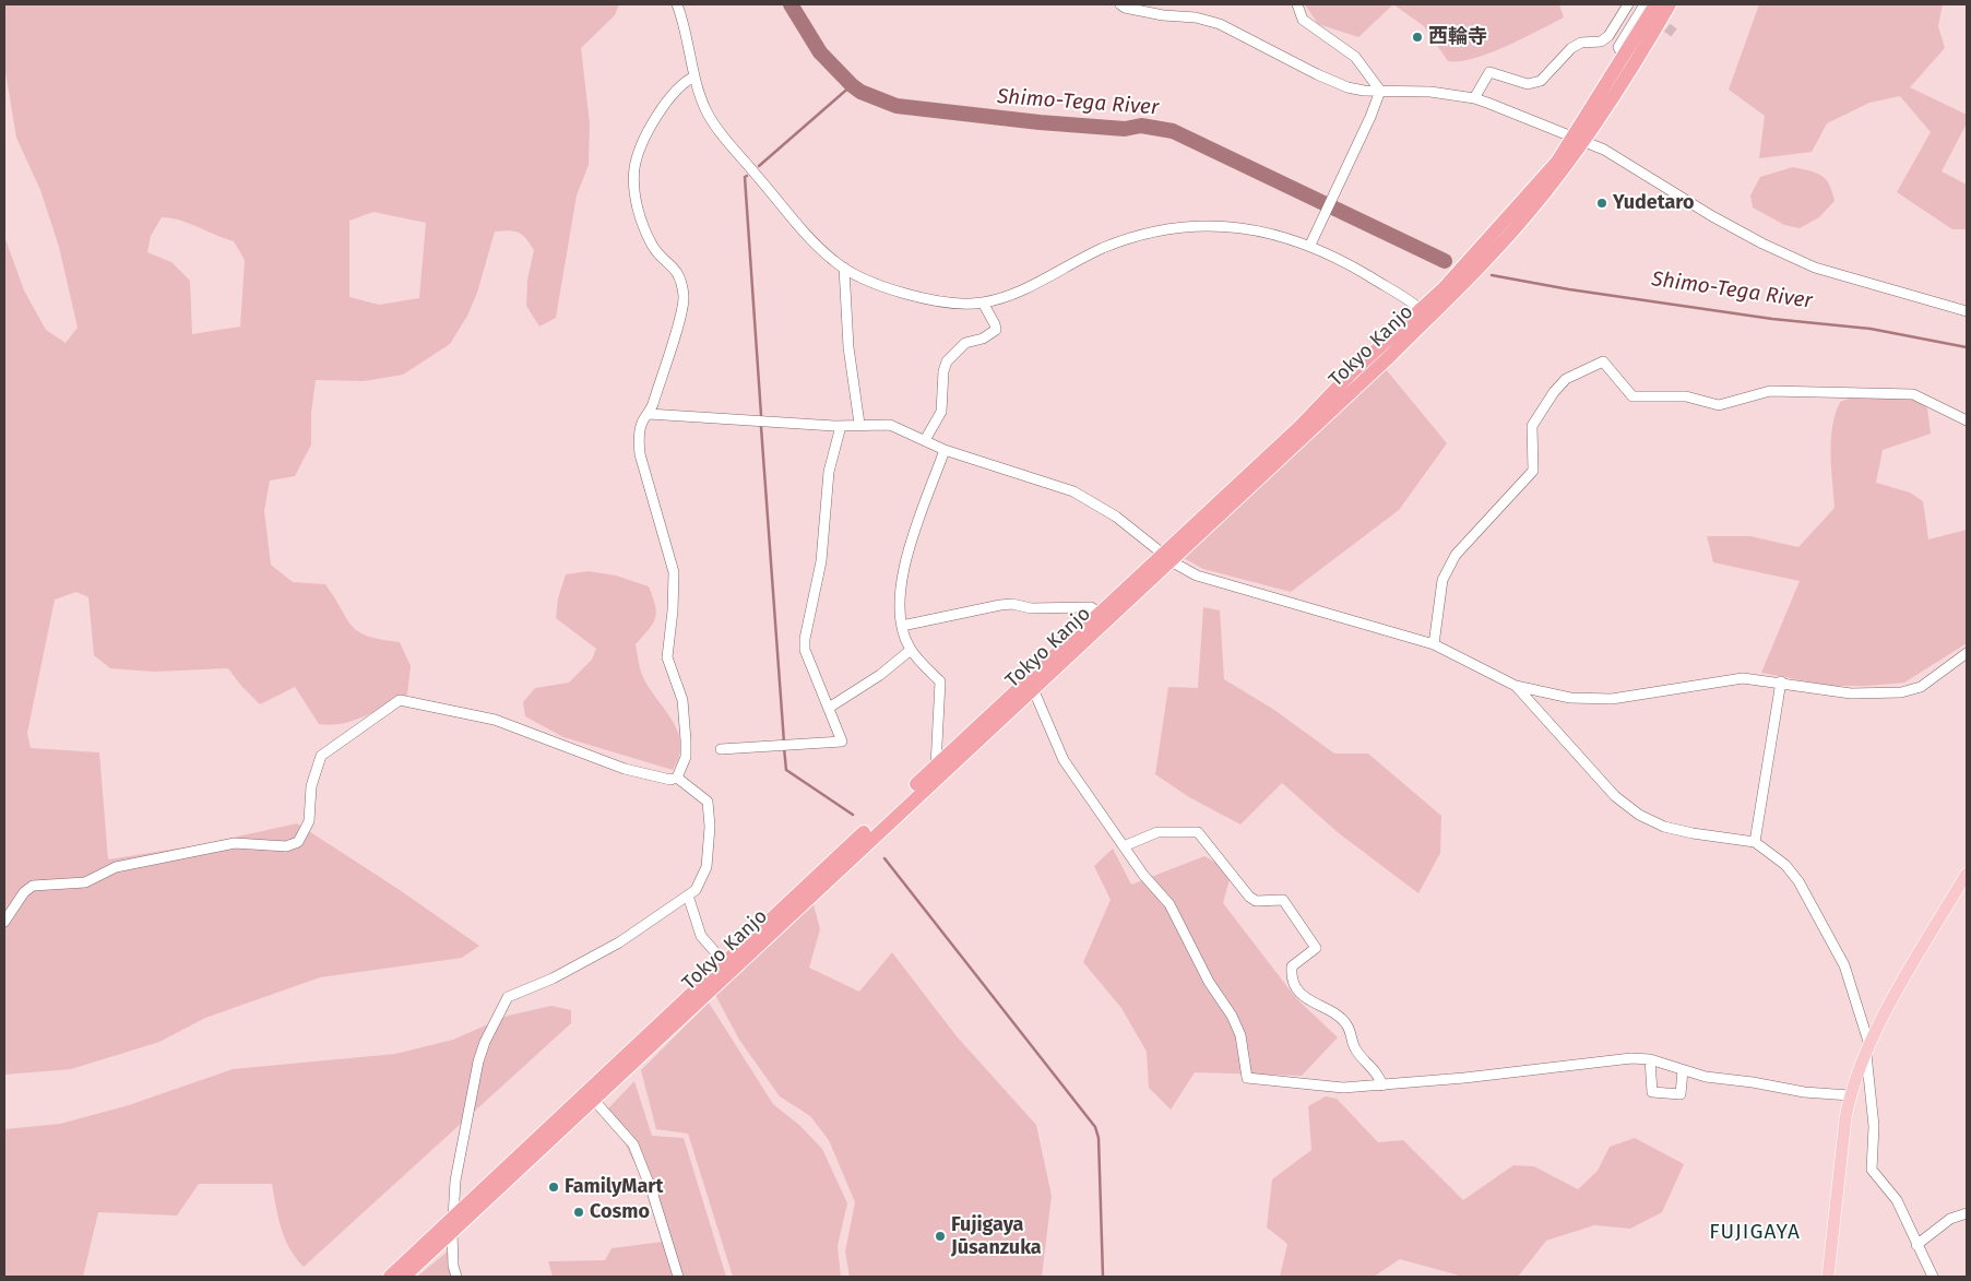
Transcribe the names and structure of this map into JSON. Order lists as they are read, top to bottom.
{
  "streets": {
    "highway": ["Tokyo Kanjo"]
  },
  "districts": ["FUJIGAYA"],
  "water": ["Shimo-Tega River"],
  "places": [
    "西輪寺",
    "Yudetaro",
    "FamilyMart",
    "Cosmo",
    "Fujigaya Jūsanzuka"
  ]
}
